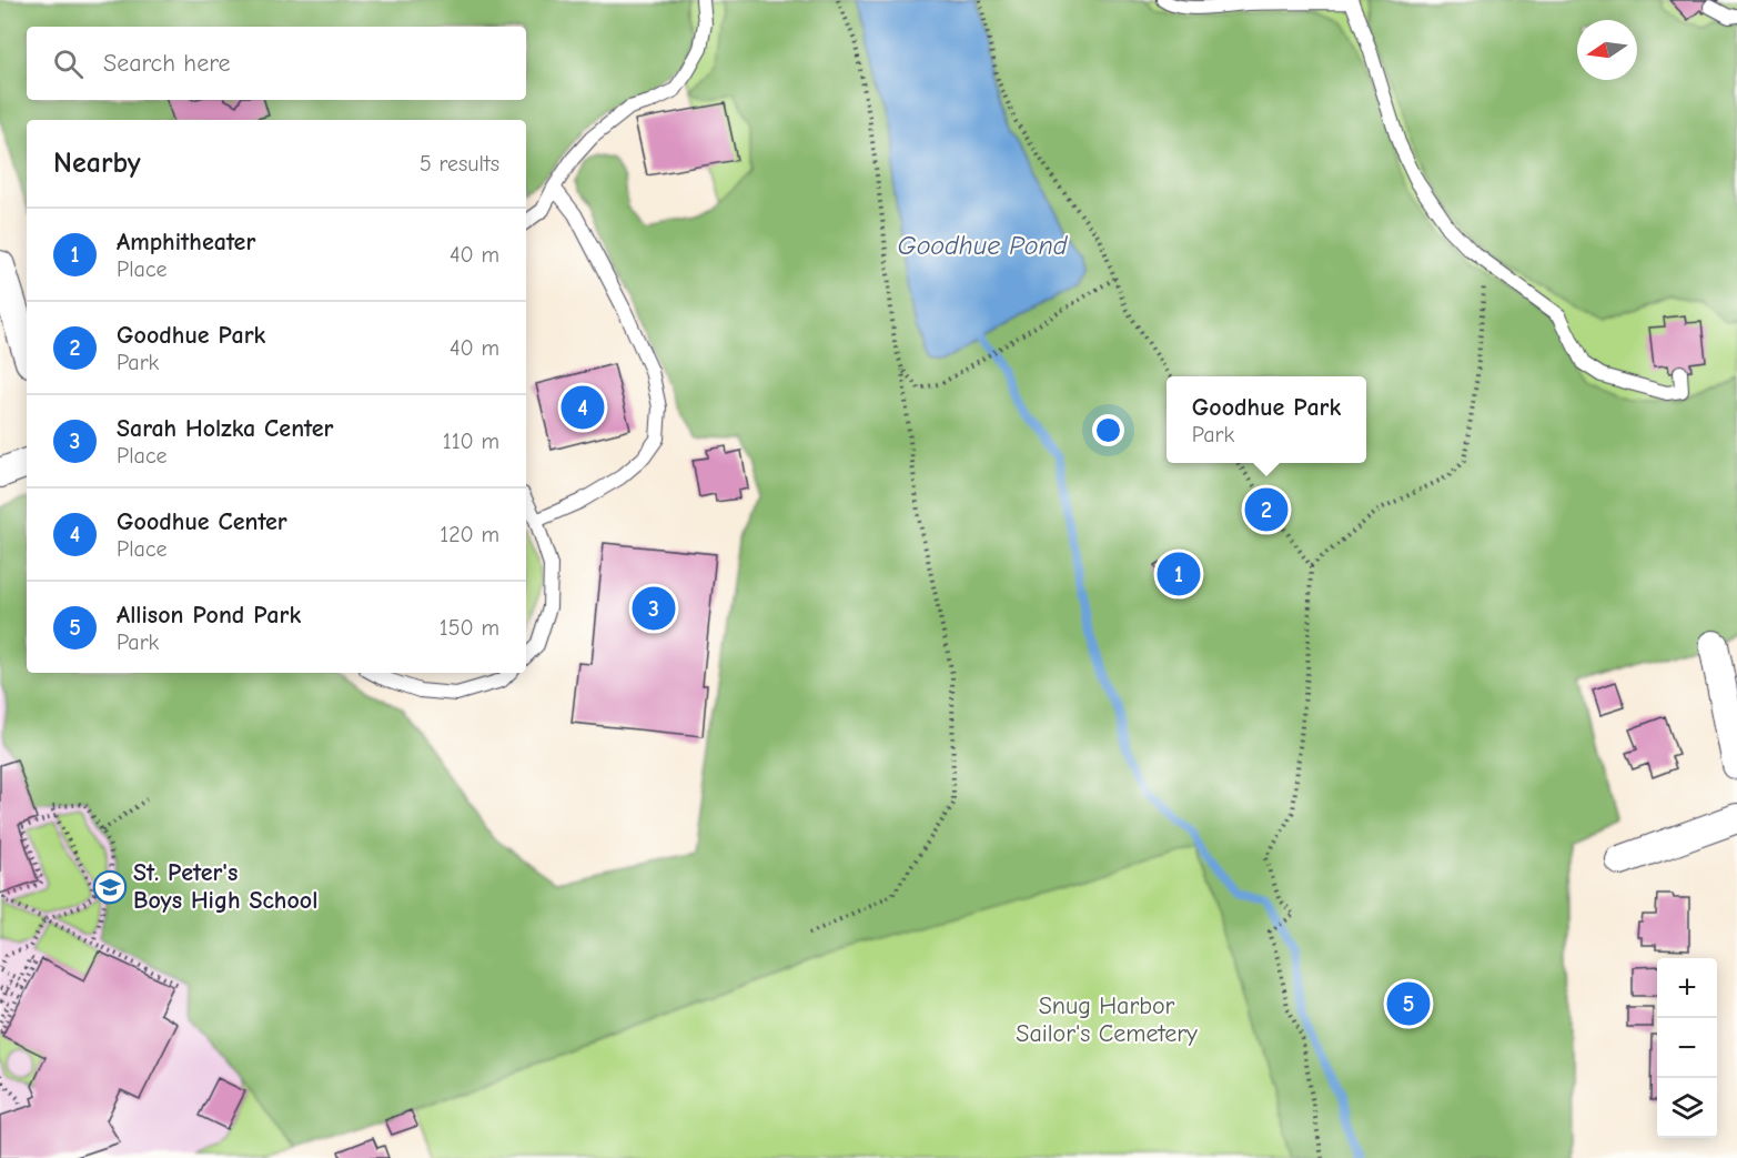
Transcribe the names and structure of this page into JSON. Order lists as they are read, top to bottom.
{
  "water": ["Goodhue Pond"],
  "parks": ["Snug Harbor Sailor's Cemetery"],
  "places": {
    "school or university": ["St. Peter's Boys High School"]
  },
  "north": "left",
  "page": {
    "search": "Search here",
    "heading": ["Nearby", "5 results"],
    "list": [
      {
        "mark": "1",
        "name": "Amphitheater",
        "note": "Place",
        "value": "40 m"
      },
      {
        "mark": "2",
        "name": "Goodhue Park",
        "note": "Park",
        "value": "40 m"
      },
      {
        "mark": "3",
        "name": "Sarah Holzka Center",
        "note": "Place",
        "value": "110 m"
      },
      {
        "mark": "4",
        "name": "Goodhue Center",
        "note": "Place",
        "value": "120 m"
      },
      {
        "mark": "5",
        "name": "Allison Pond Park",
        "note": "Park",
        "value": "150 m"
      }
    ],
    "popup": ["Goodhue Park", "Park"],
    "pins": [
      "4",
      "2",
      "1",
      "3",
      "5"
    ],
    "map_buttons": ["+", "−"]
  }
}
